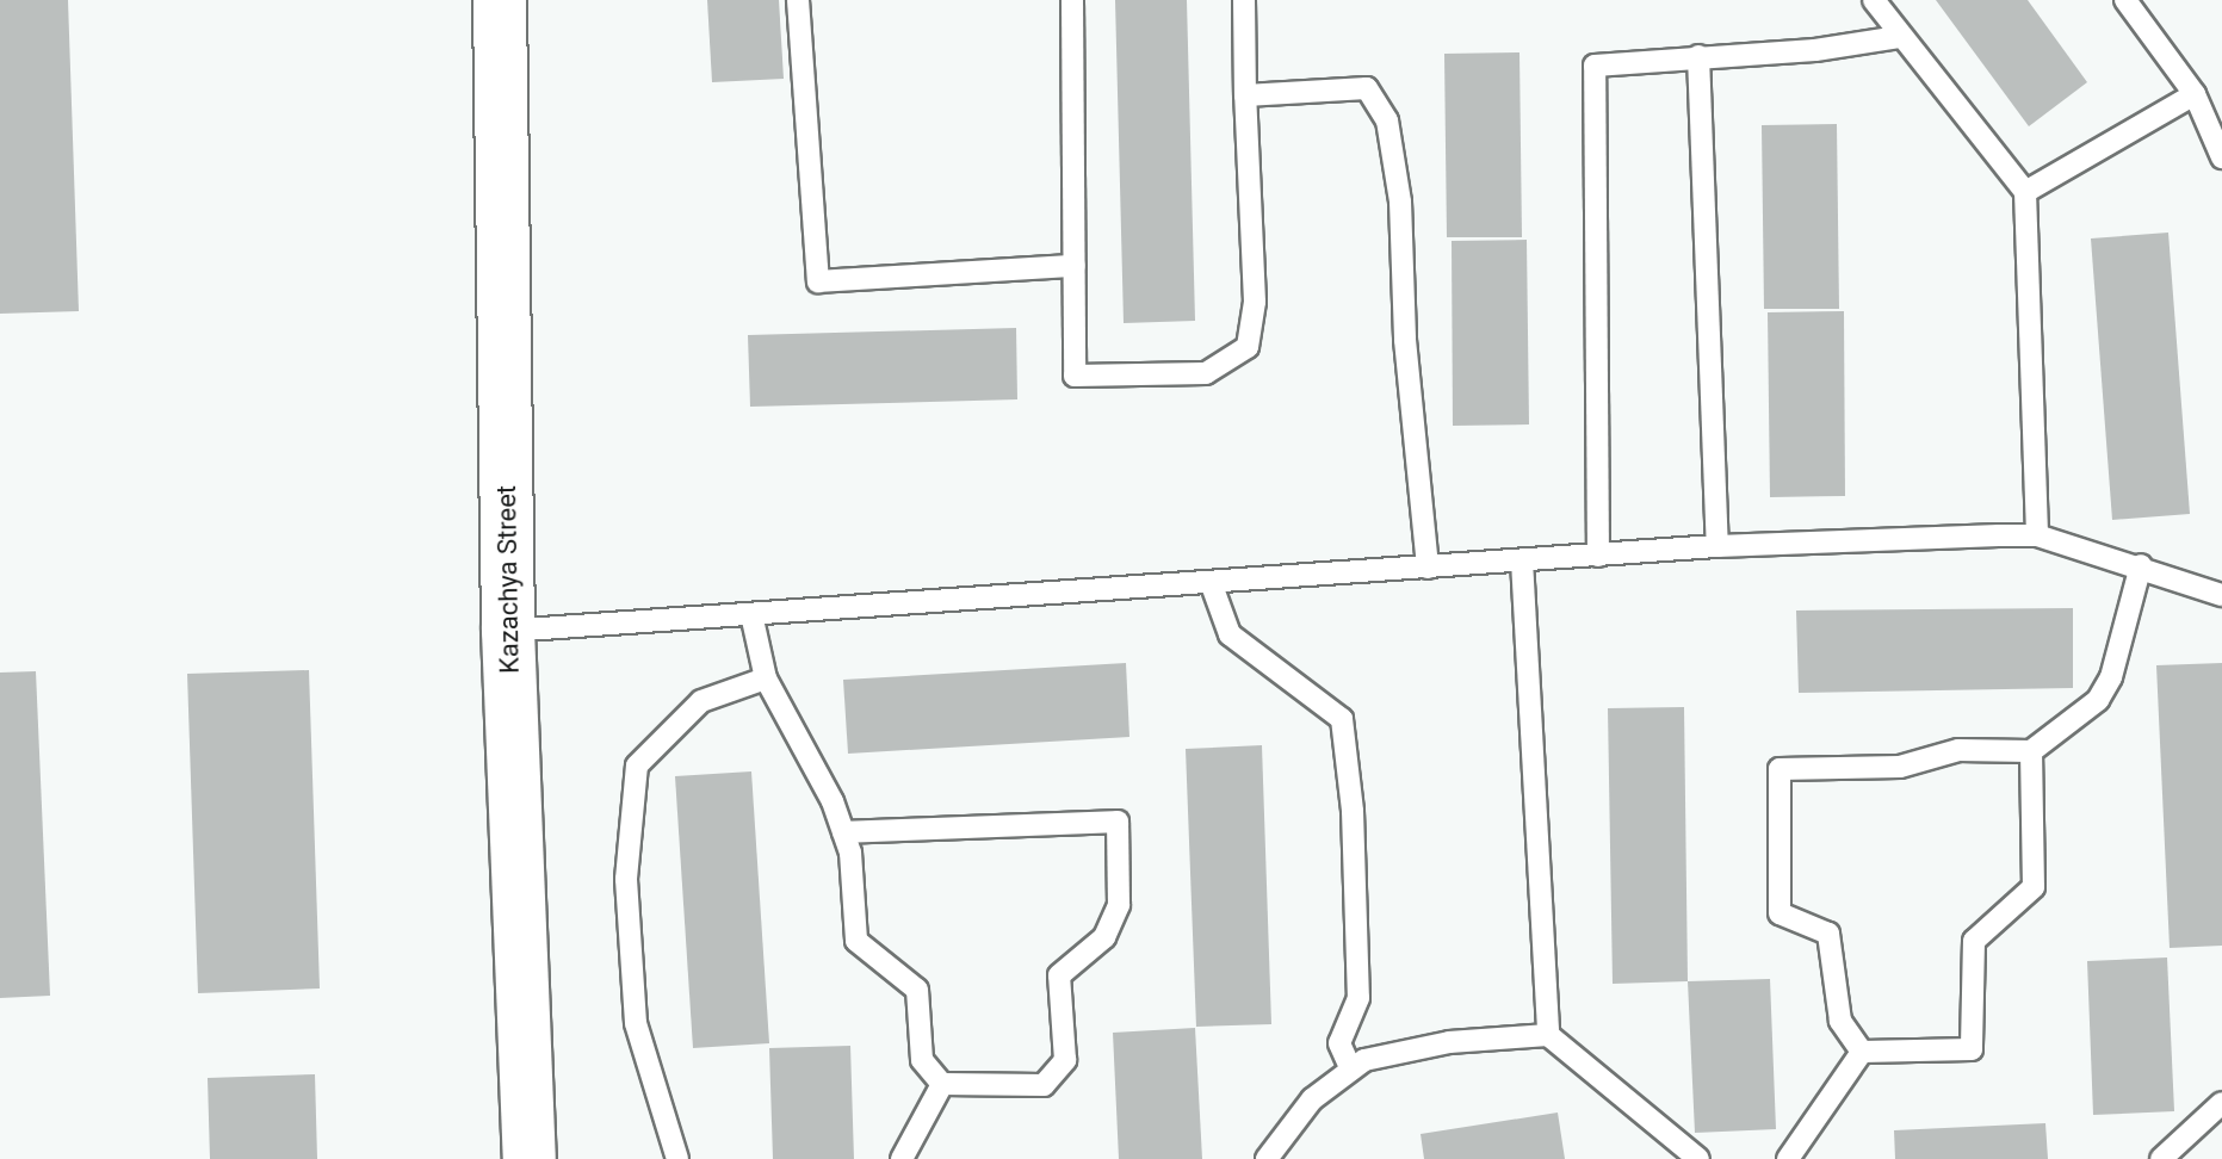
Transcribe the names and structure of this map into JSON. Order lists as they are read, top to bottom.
{
  "streets": {
    "street": ["Kazachya Street"]
  }
}
